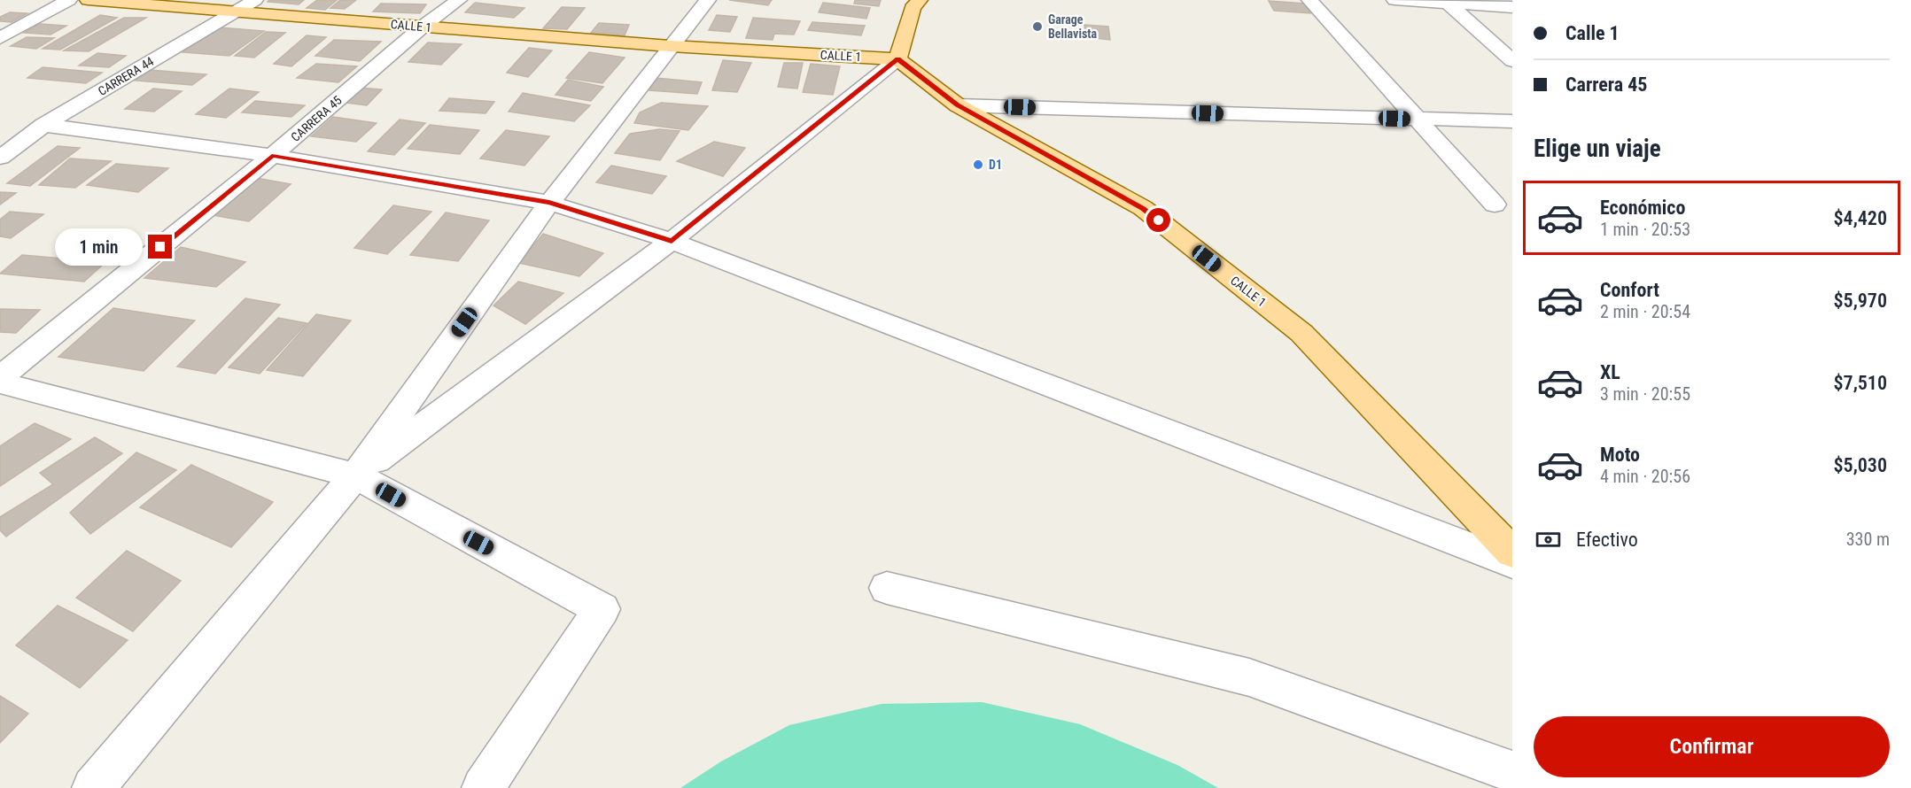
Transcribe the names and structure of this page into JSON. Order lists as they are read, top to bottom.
{
  "streets": {
    "main road": ["CALLE 1"],
    "street": ["CARRERA 44", "CARRERA 45"]
  },
  "crossings": [
    ["CALLE 1", "CARRERA 44"],
    ["CALLE 1", "CARRERA 45"]
  ],
  "places": ["Garage Bellavista", "D1"],
  "page": {
    "banner": ["Calle 1", "Carrera 45"],
    "heading": "Elige un viaje",
    "list": [
      {
        "name": "Económico",
        "note": "1 min · 20:53",
        "value": "$4,420"
      },
      {
        "name": "Confort",
        "note": "2 min · 20:54",
        "value": "$5,970"
      },
      {
        "name": "XL",
        "note": "3 min · 20:55",
        "value": "$7,510"
      },
      {
        "name": "Moto",
        "note": "4 min · 20:56",
        "value": "$5,030"
      }
    ],
    "bubble": "1 min",
    "pay": ["Efectivo", "330 m"],
    "buttons": "Confirmar"
  }
}
